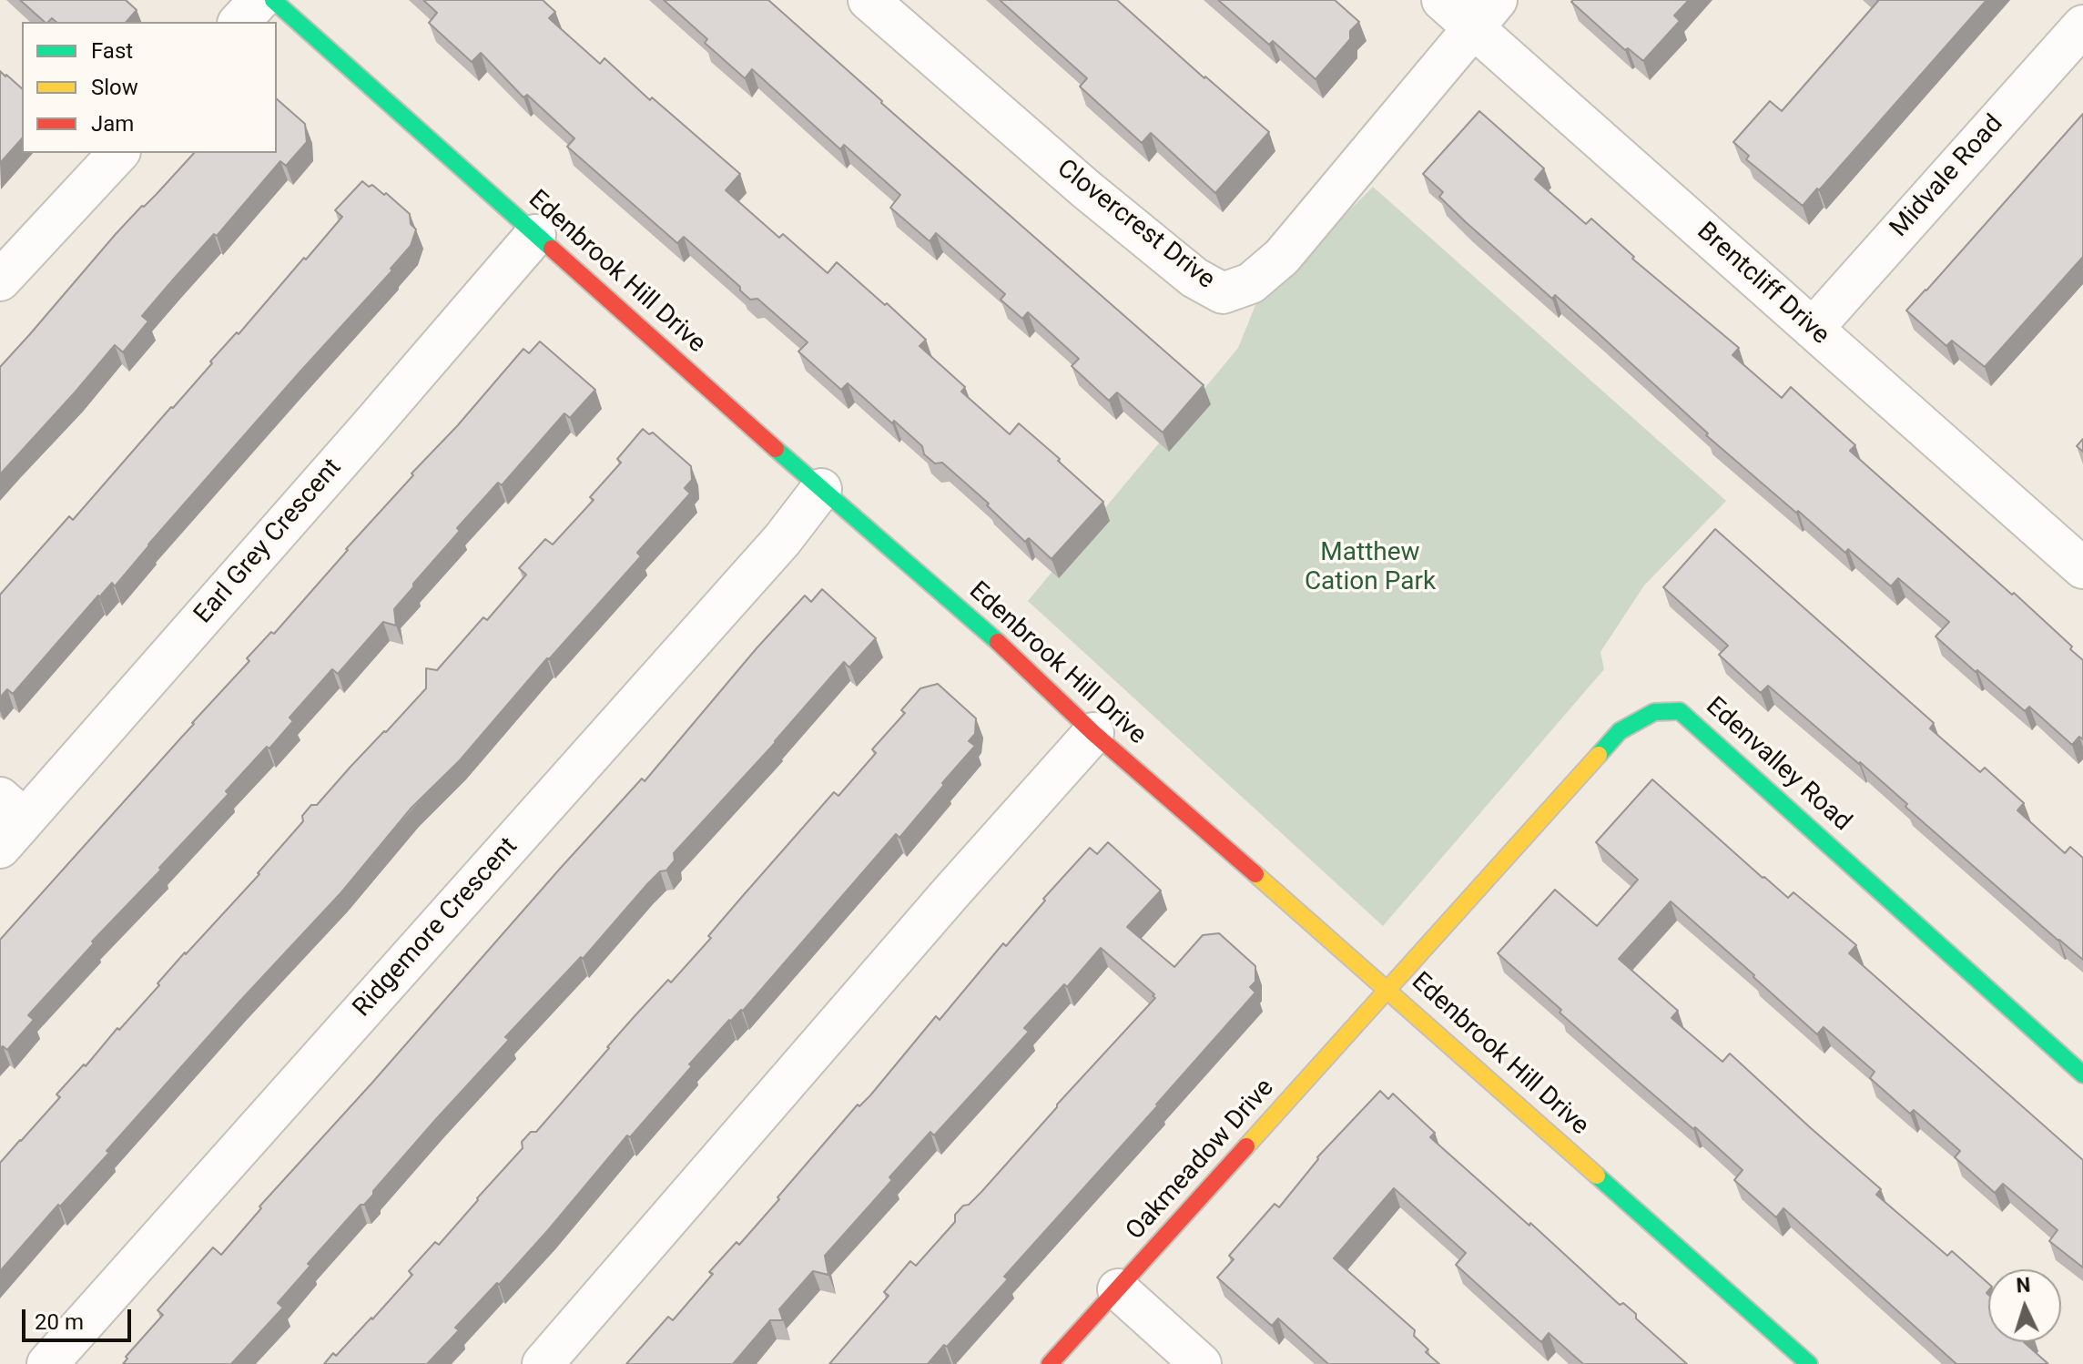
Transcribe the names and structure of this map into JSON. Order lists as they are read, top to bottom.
{
  "streets": {
    "street": [
      "Midvale Road",
      "Clovercrest Drive",
      "Edenbrook Hill Drive",
      "Brentcliff Drive",
      "Earl Grey Crescent",
      "Edenvalley Road",
      "Ridgemore Crescent",
      "Oakmeadow Drive"
    ]
  },
  "crossings": [
    ["Midvale Road", "Brentcliff Drive"],
    ["Clovercrest Drive", "Brentcliff Drive"],
    ["Edenbrook Hill Drive", "Earl Grey Crescent"],
    ["Edenbrook Hill Drive", "Edenvalley Road"],
    ["Edenbrook Hill Drive", "Ridgemore Crescent"],
    ["Edenbrook Hill Drive", "Oakmeadow Drive"],
    ["Edenvalley Road", "Oakmeadow Drive"]
  ],
  "parks": ["Matthew Cation Park"],
  "legend": ["Fast", "Slow", "Jam"],
  "scale_bar": "20 m",
  "north": "top"
}
